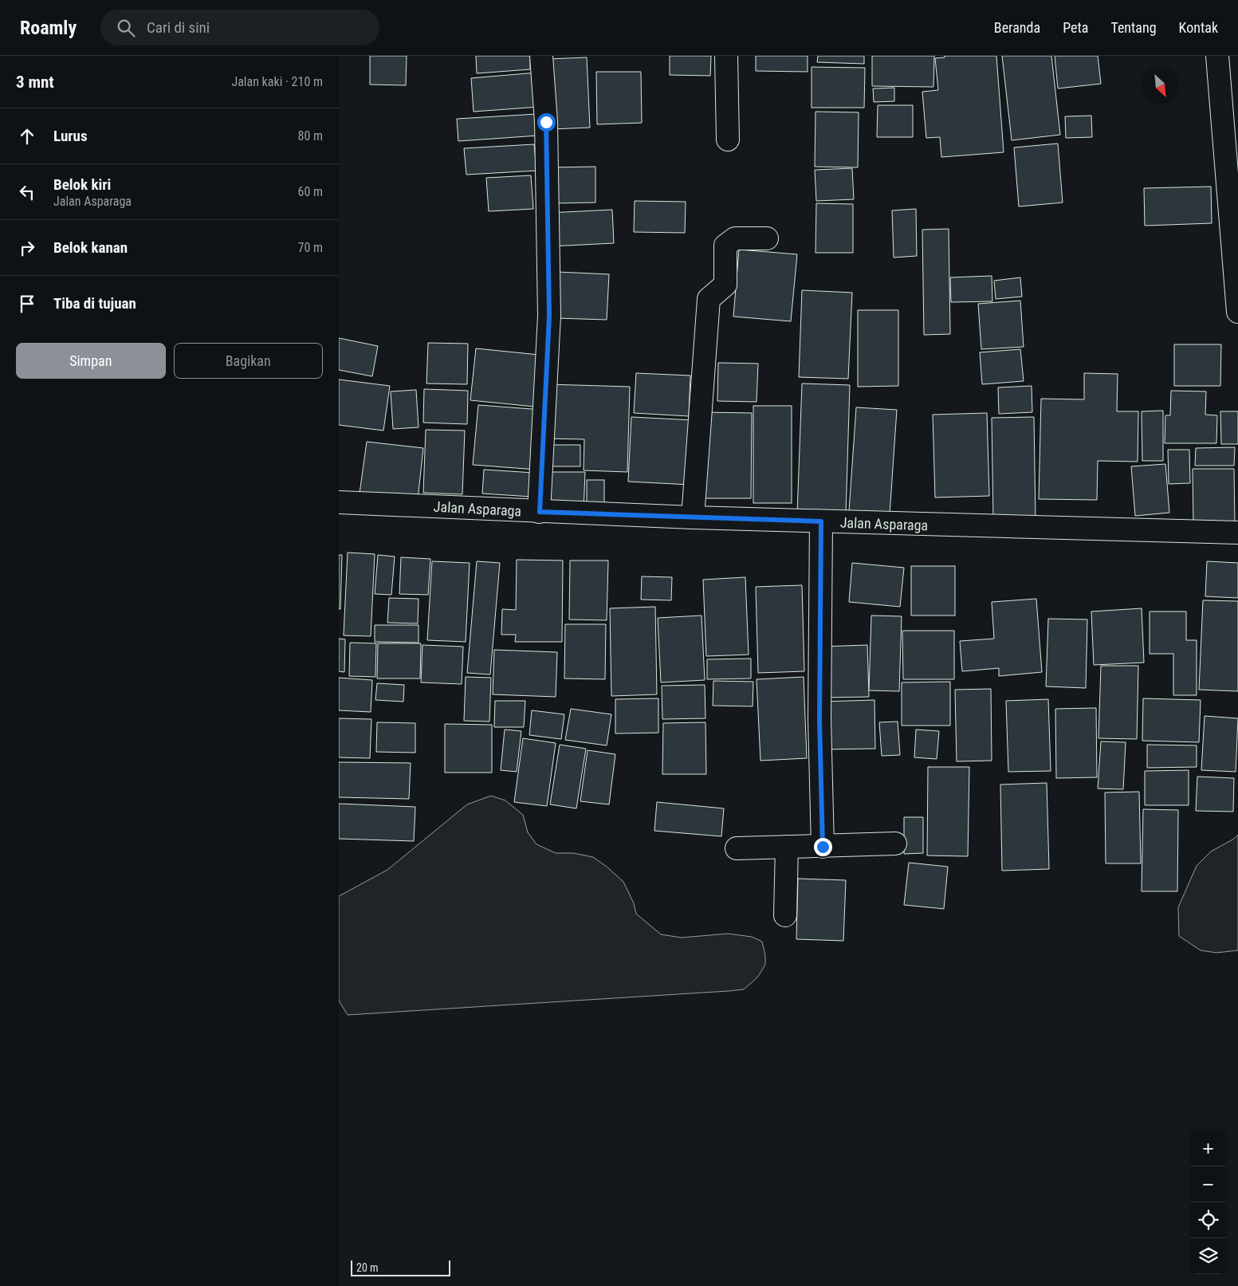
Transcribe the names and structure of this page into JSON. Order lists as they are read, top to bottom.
{
  "streets": {
    "street": ["Jalan Asparaga"]
  },
  "scale_bar": "20 m",
  "north": "bottom right",
  "page": {
    "header": "Roamly",
    "search": "Cari di sini",
    "nav": [
      "Beranda",
      "Peta",
      "Tentang",
      "Kontak"
    ],
    "heading": ["3 mnt", "Jalan kaki · 210 m"],
    "list": [
      ["Lurus", "80 m"],
      ["Belok kiri", "Jalan Asparaga", "60 m"],
      ["Belok kanan", "70 m"],
      "Tiba di tujuan"
    ],
    "buttons": ["Simpan", "Bagikan"],
    "map_buttons": ["+", "−"],
    "scale": "20 m"
  }
}
